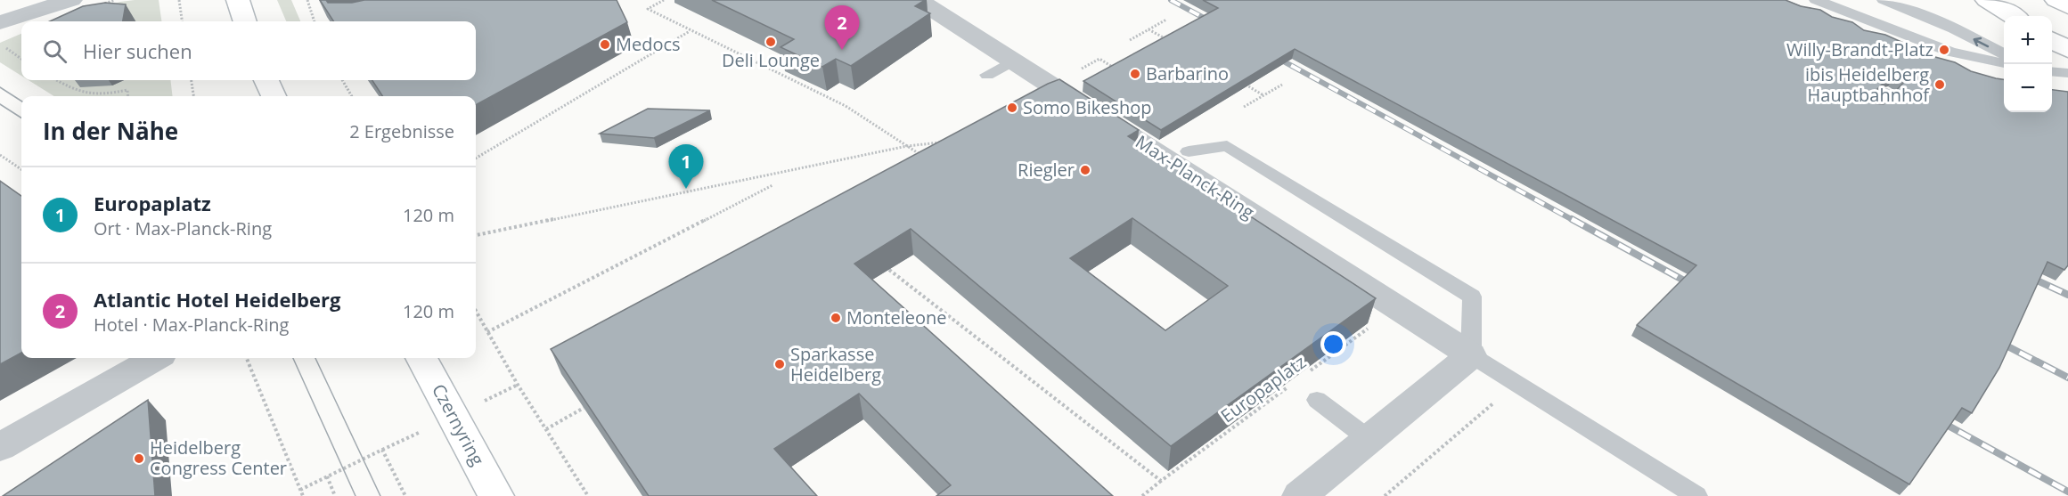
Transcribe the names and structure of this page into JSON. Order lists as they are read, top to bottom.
{
  "streets": {
    "main road": ["Czernyring"],
    "street": ["Max-Planck-Ring"],
    "path": ["Europaplatz"]
  },
  "places": [
    "Deli Lounge",
    "Medocs",
    "Willy-Brandt-Platz",
    "Barbarino",
    "ibis Heidelberg Hauptbahnhof",
    "Somo Bikeshop",
    "Riegler",
    "Monteleone",
    "Sparkasse Heidelberg",
    "Heidelberg Congress Center"
  ],
  "page": {
    "pins": ["2", "1"],
    "map_buttons": ["+", "−"],
    "search": "Hier suchen",
    "heading": ["In der Nähe", "2 Ergebnisse"],
    "list": [
      {
        "mark": "1",
        "name": "Europaplatz",
        "note": "Ort · Max-Planck-Ring",
        "value": "120 m"
      },
      {
        "mark": "2",
        "name": "Atlantic Hotel Heidelberg",
        "note": "Hotel · Max-Planck-Ring",
        "value": "120 m"
      }
    ]
  }
}
